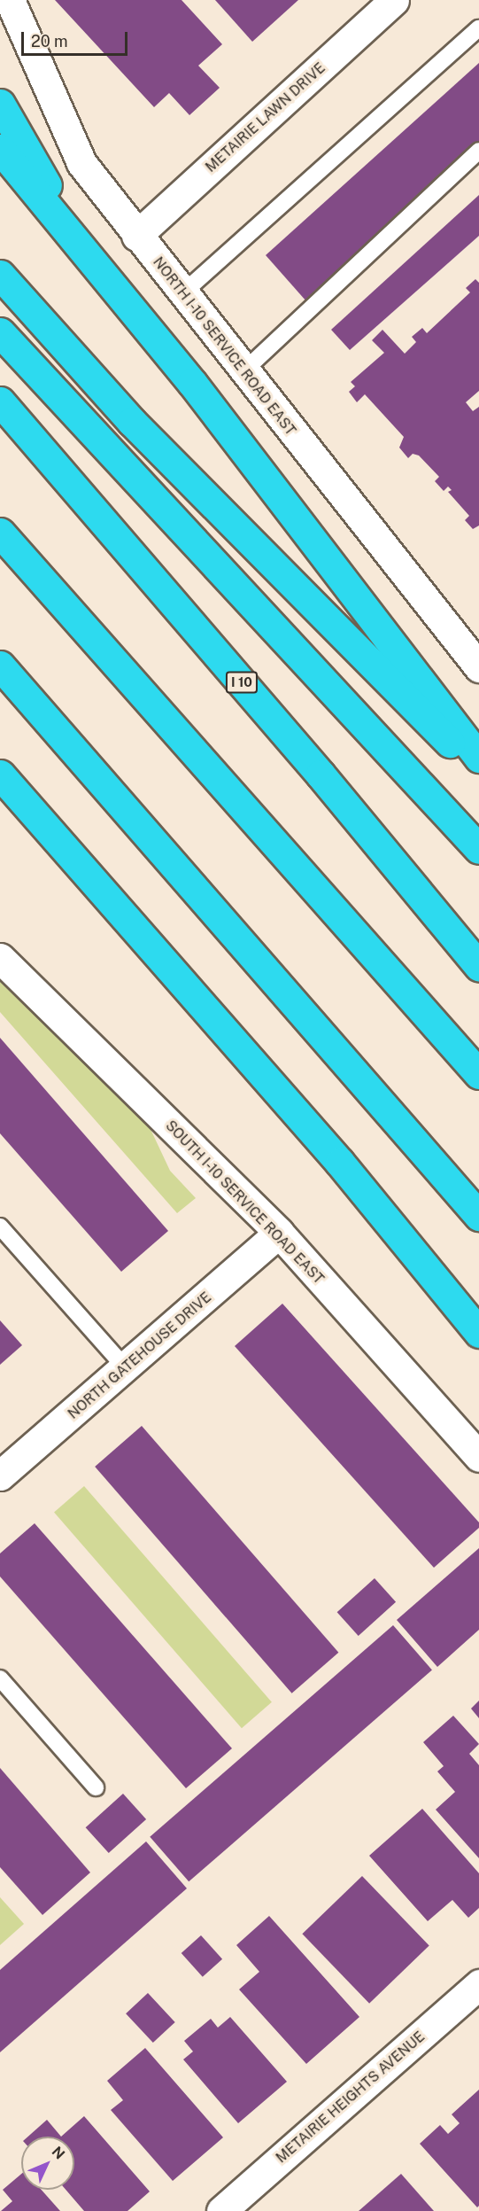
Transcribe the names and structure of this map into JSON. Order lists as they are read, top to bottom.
{
  "streets": {
    "highway": ["I 10"],
    "street": [
      "METAIRIE LAWN DRIVE",
      "NORTH I-10 SERVICE ROAD EAST",
      "SOUTH I-10 SERVICE ROAD EAST",
      "NORTH GATEHOUSE DRIVE",
      "METAIRIE HEIGHTS AVENUE"
    ]
  },
  "crossings": [
    ["METAIRIE LAWN DRIVE", "NORTH I-10 SERVICE ROAD EAST"],
    ["SOUTH I-10 SERVICE ROAD EAST", "NORTH GATEHOUSE DRIVE"]
  ],
  "scale_bar": "20 m",
  "north": "top right"
}
